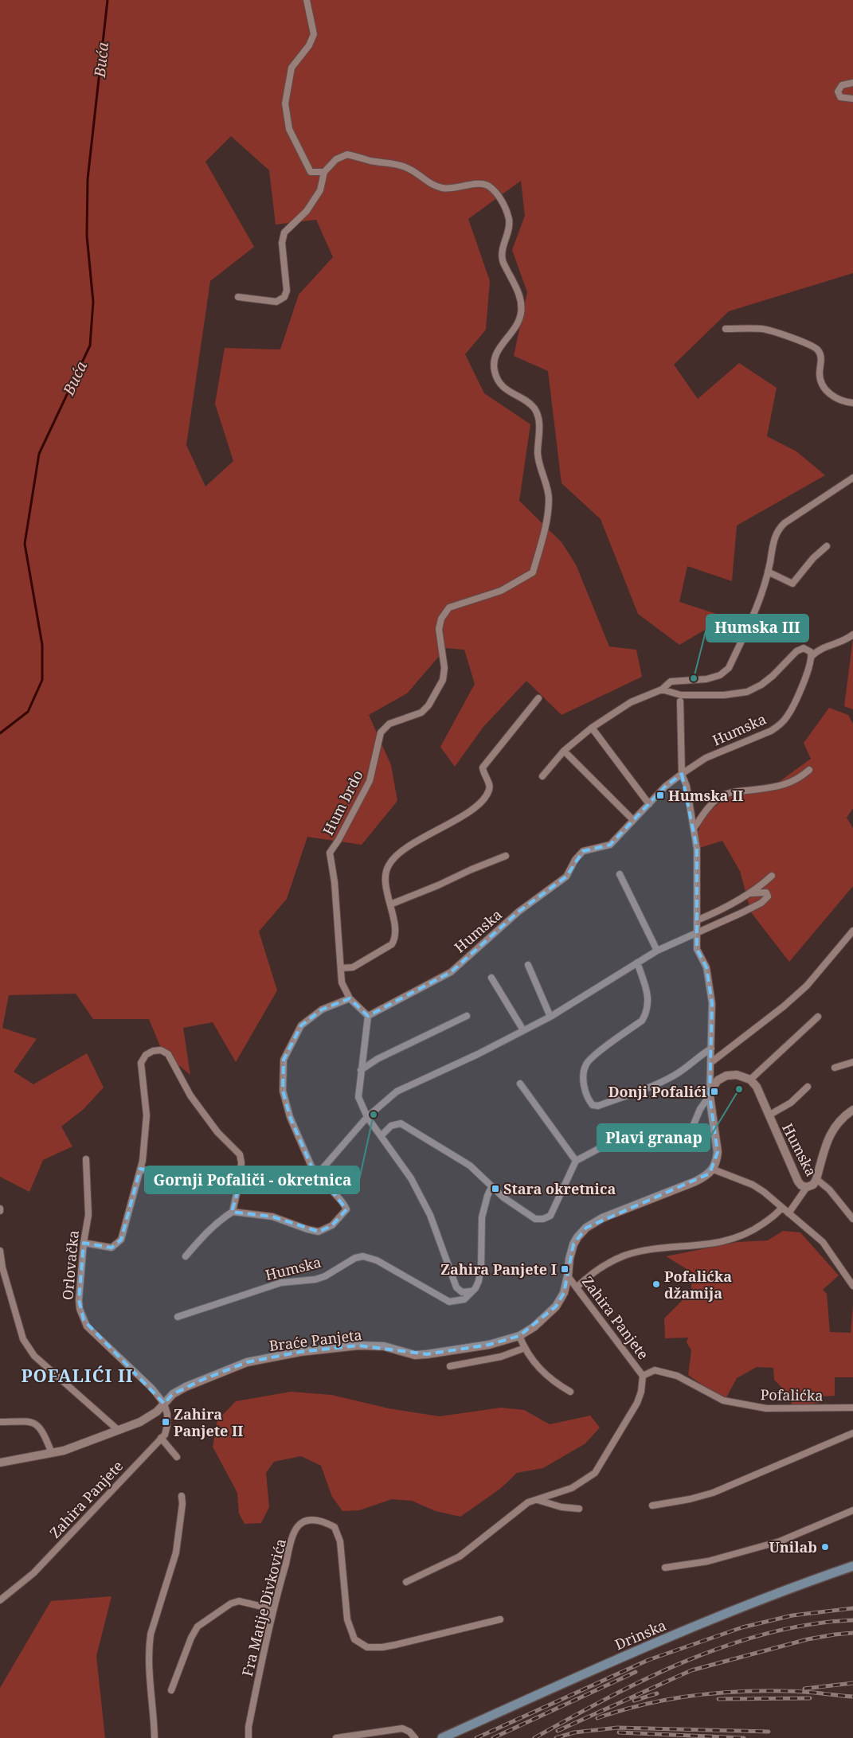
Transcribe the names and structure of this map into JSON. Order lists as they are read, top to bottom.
{
  "streets": {
    "main road": ["Drinska"],
    "street": [
      "Humska",
      "Hum brdo",
      "Orlovačka",
      "Zahira Panjete",
      "Braće Panjeta",
      "Pofalićka",
      "Fra Matije Divkovića"
    ]
  },
  "crossings": [
    ["Humska", "Hum brdo"],
    ["Orlovačka", "Zahira Panjete"],
    ["Orlovačka", "Braće Panjeta"],
    ["Zahira Panjete", "Braće Panjeta"],
    ["Zahira Panjete", "Pofalićka"]
  ],
  "districts": ["POFALIĆI II"],
  "water": ["Buća"],
  "places": {
    "other": [
      "Humska III",
      "Plavi granap",
      "Gornji Pofaliči - okretnica",
      "Pofalićka džamija",
      "Unilab"
    ],
    "transit": [
      "Humska II",
      "Donji Pofalići",
      "Stara okretnica",
      "Zahira Panjete I",
      "Zahira Panjete II"
    ]
  }
}
